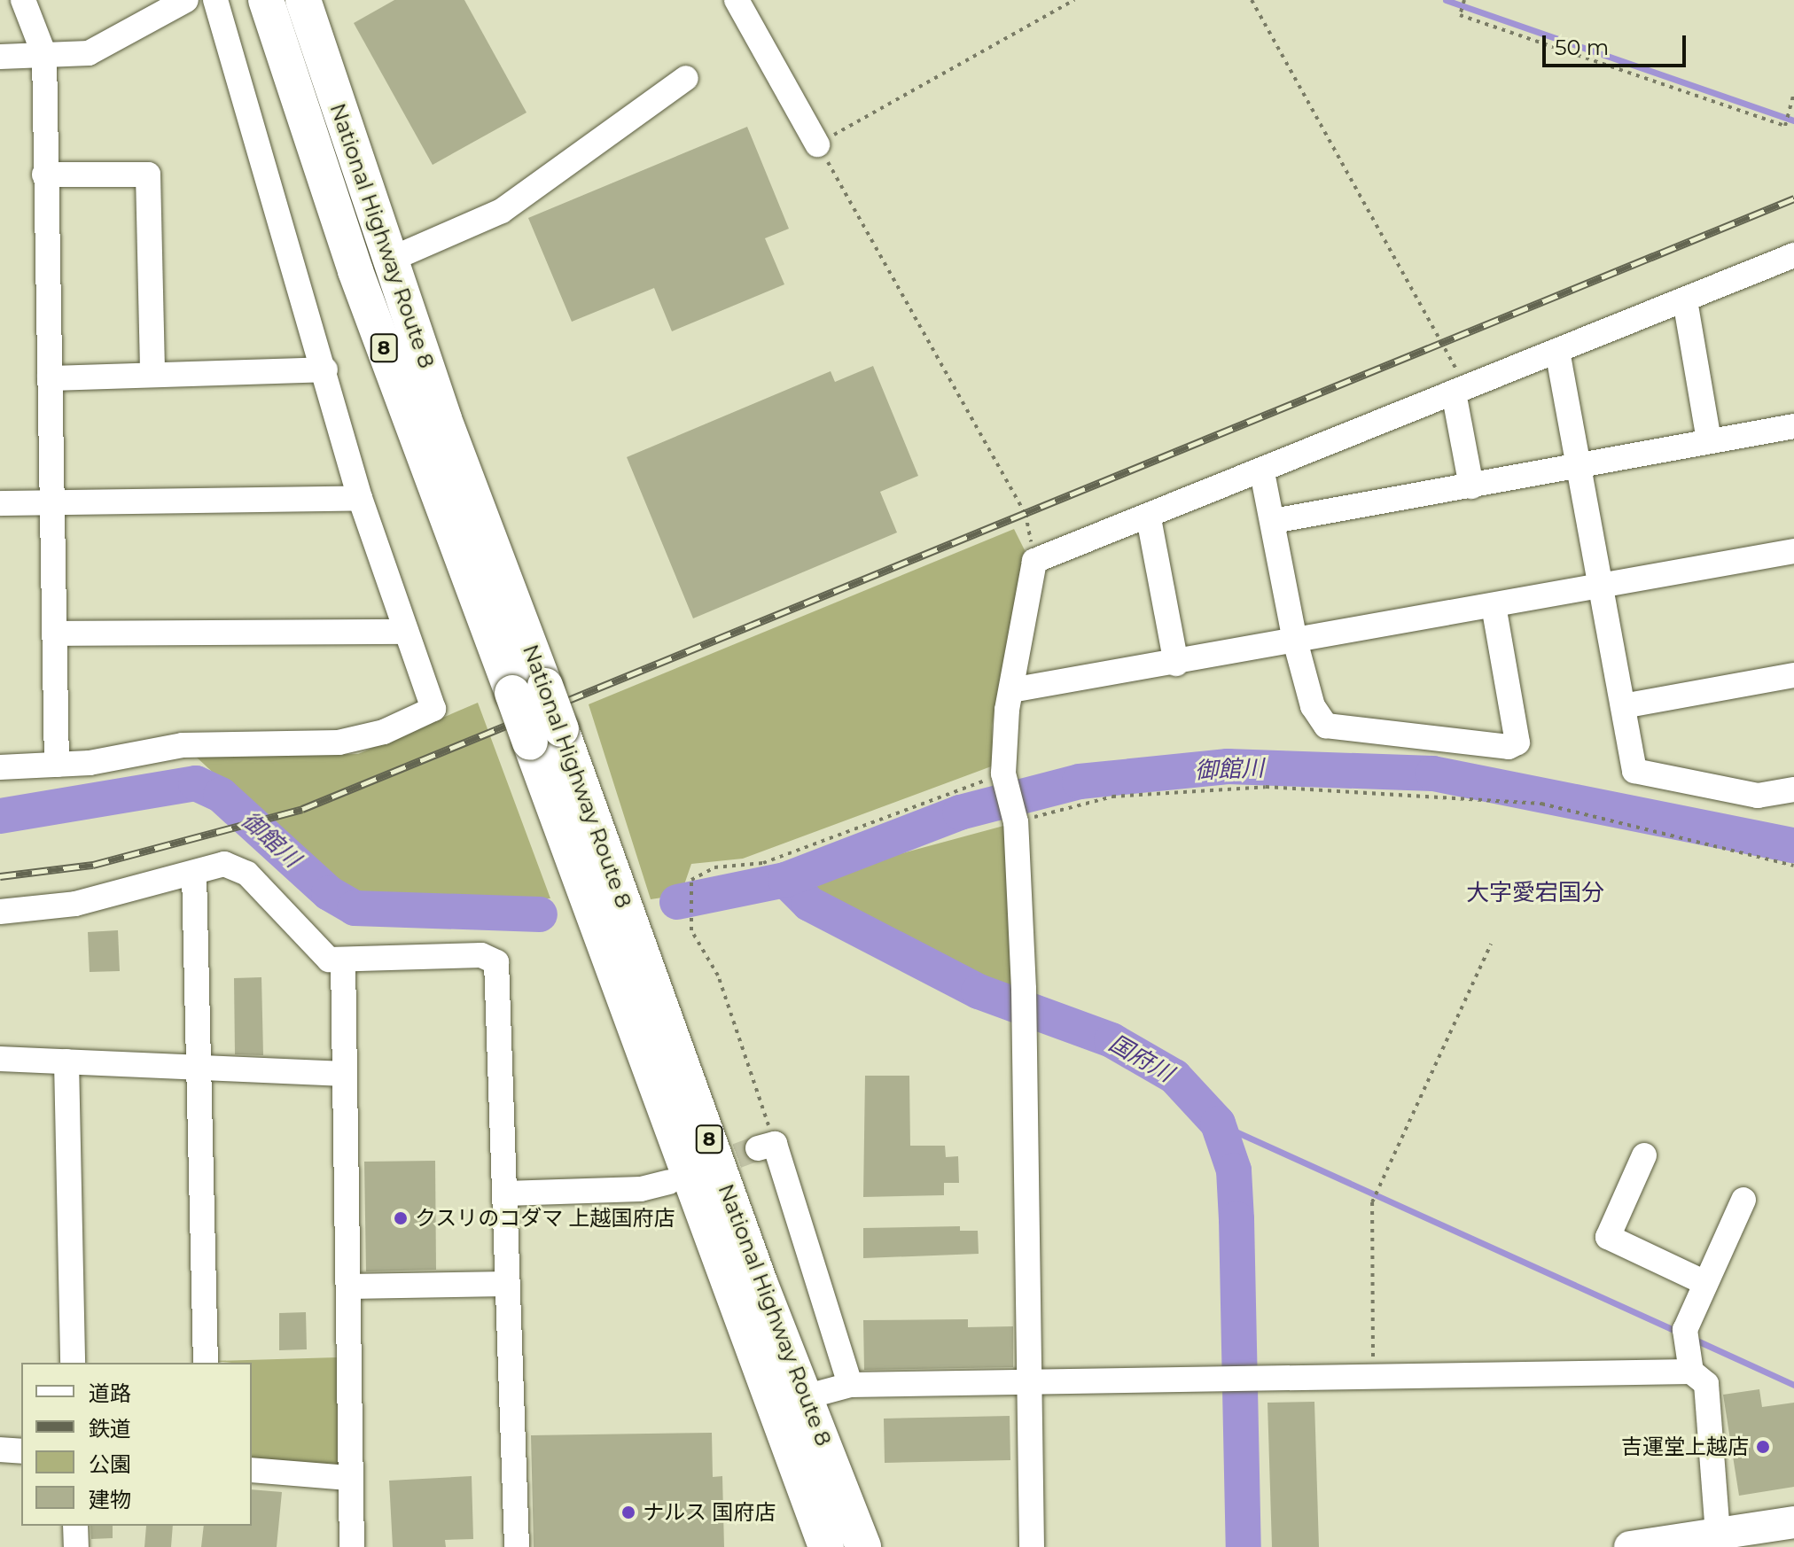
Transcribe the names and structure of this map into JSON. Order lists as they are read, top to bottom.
{
  "streets": {
    "highway": ["National Highway Route 8", "8"]
  },
  "districts": ["大字愛宕国分"],
  "water": ["御館川", "国府川"],
  "places": ["クスリのコダマ 上越国府店", "吉運堂上越店", "ナルス 国府店"],
  "legend": [
    "道路",
    "鉄道",
    "公園",
    "建物"
  ],
  "scale_bar": "50 m"
}
